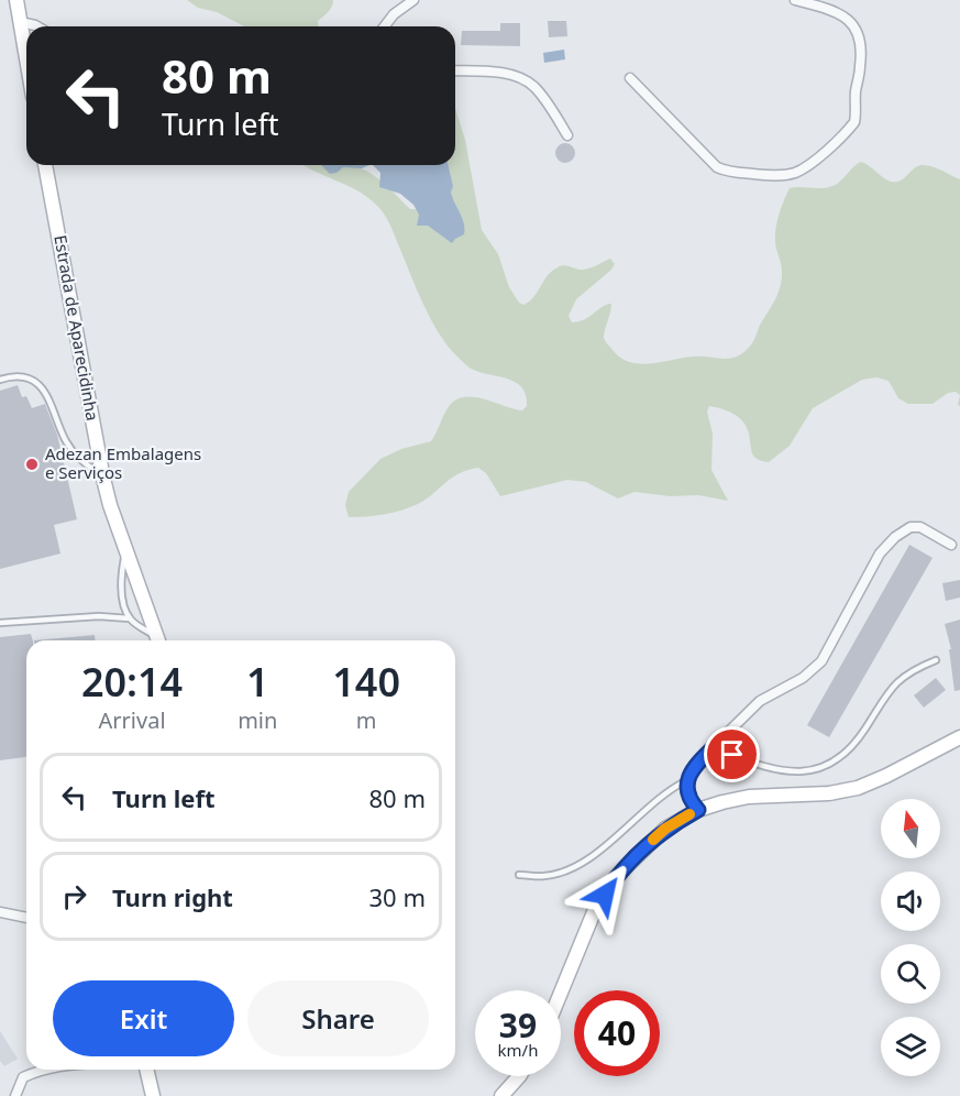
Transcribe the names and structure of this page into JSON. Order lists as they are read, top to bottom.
{
  "streets": {
    "street": ["Estrada de Aparecidinha"]
  },
  "places": ["Adezan Embalagens e Serviços"],
  "north": "top",
  "page": {
    "turn": ["80 m", "Turn left"],
    "eta": [
      "20:14",
      "Arrival",
      "1",
      "min",
      "140",
      "m"
    ],
    "list": [
      {
        "name": "Turn left",
        "value": "80 m"
      },
      {
        "name": "Turn right",
        "value": "30 m"
      }
    ],
    "buttons": ["Exit", "Share"],
    "speed": "39 km/h",
    "limit": "40"
  }
}
